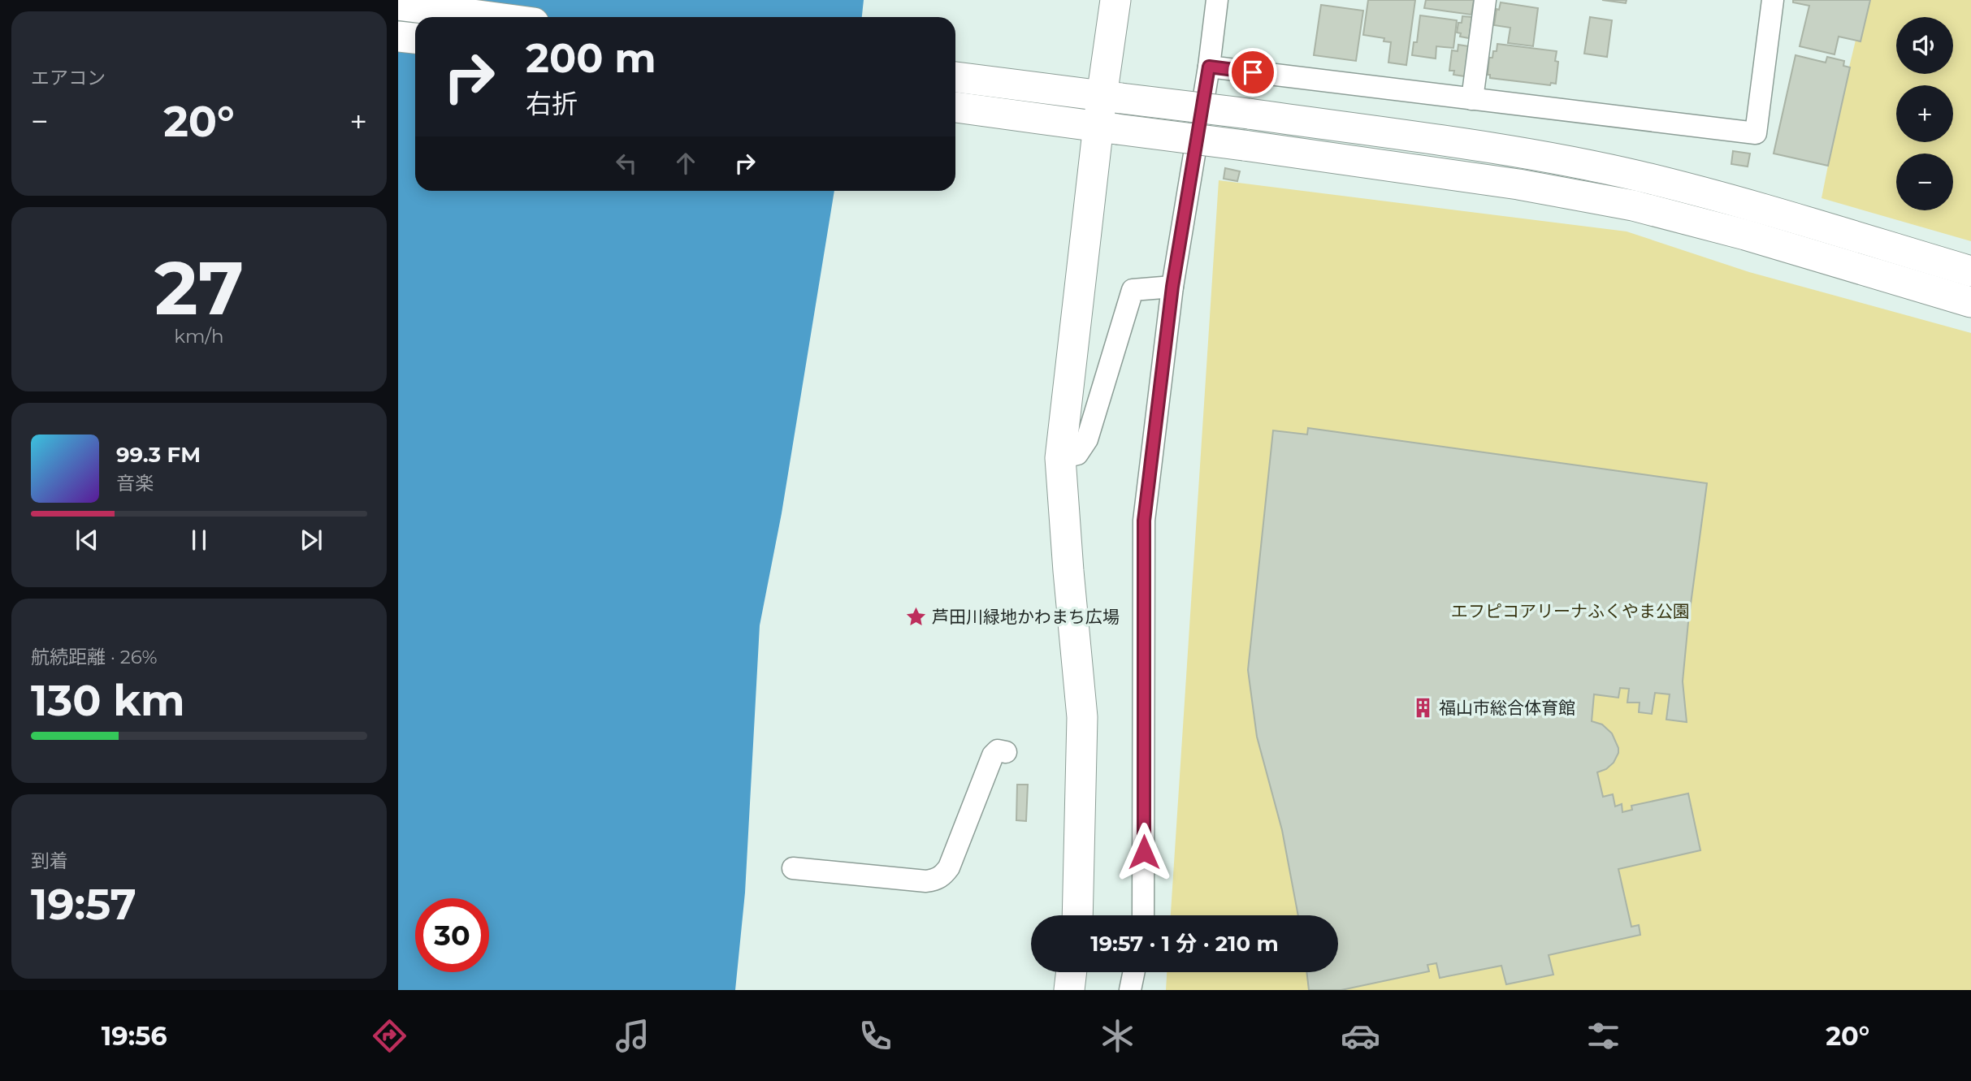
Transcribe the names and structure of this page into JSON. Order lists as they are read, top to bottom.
{
  "parks": ["エフピコアリーナふくやま公園"],
  "places": {
    "place": ["芦田川緑地かわまち広場"],
    "building": ["福山市総合体育館"]
  },
  "page": {
    "tile": [
      "エアコン",
      ["27", "km/h"],
      ["航続距離 · 26%", "130 km"],
      ["到着", "19:57"]
    ],
    "map_buttons": ["+", "−"],
    "turn": ["200 m", "右折"],
    "heat": ["−", "20°", "+"],
    "song": ["99.3 FM", "音楽"],
    "limit": "30",
    "trip": "19:57 · 1 分 · 210 m",
    "tabs": ["19:56", "20°"]
  }
}
